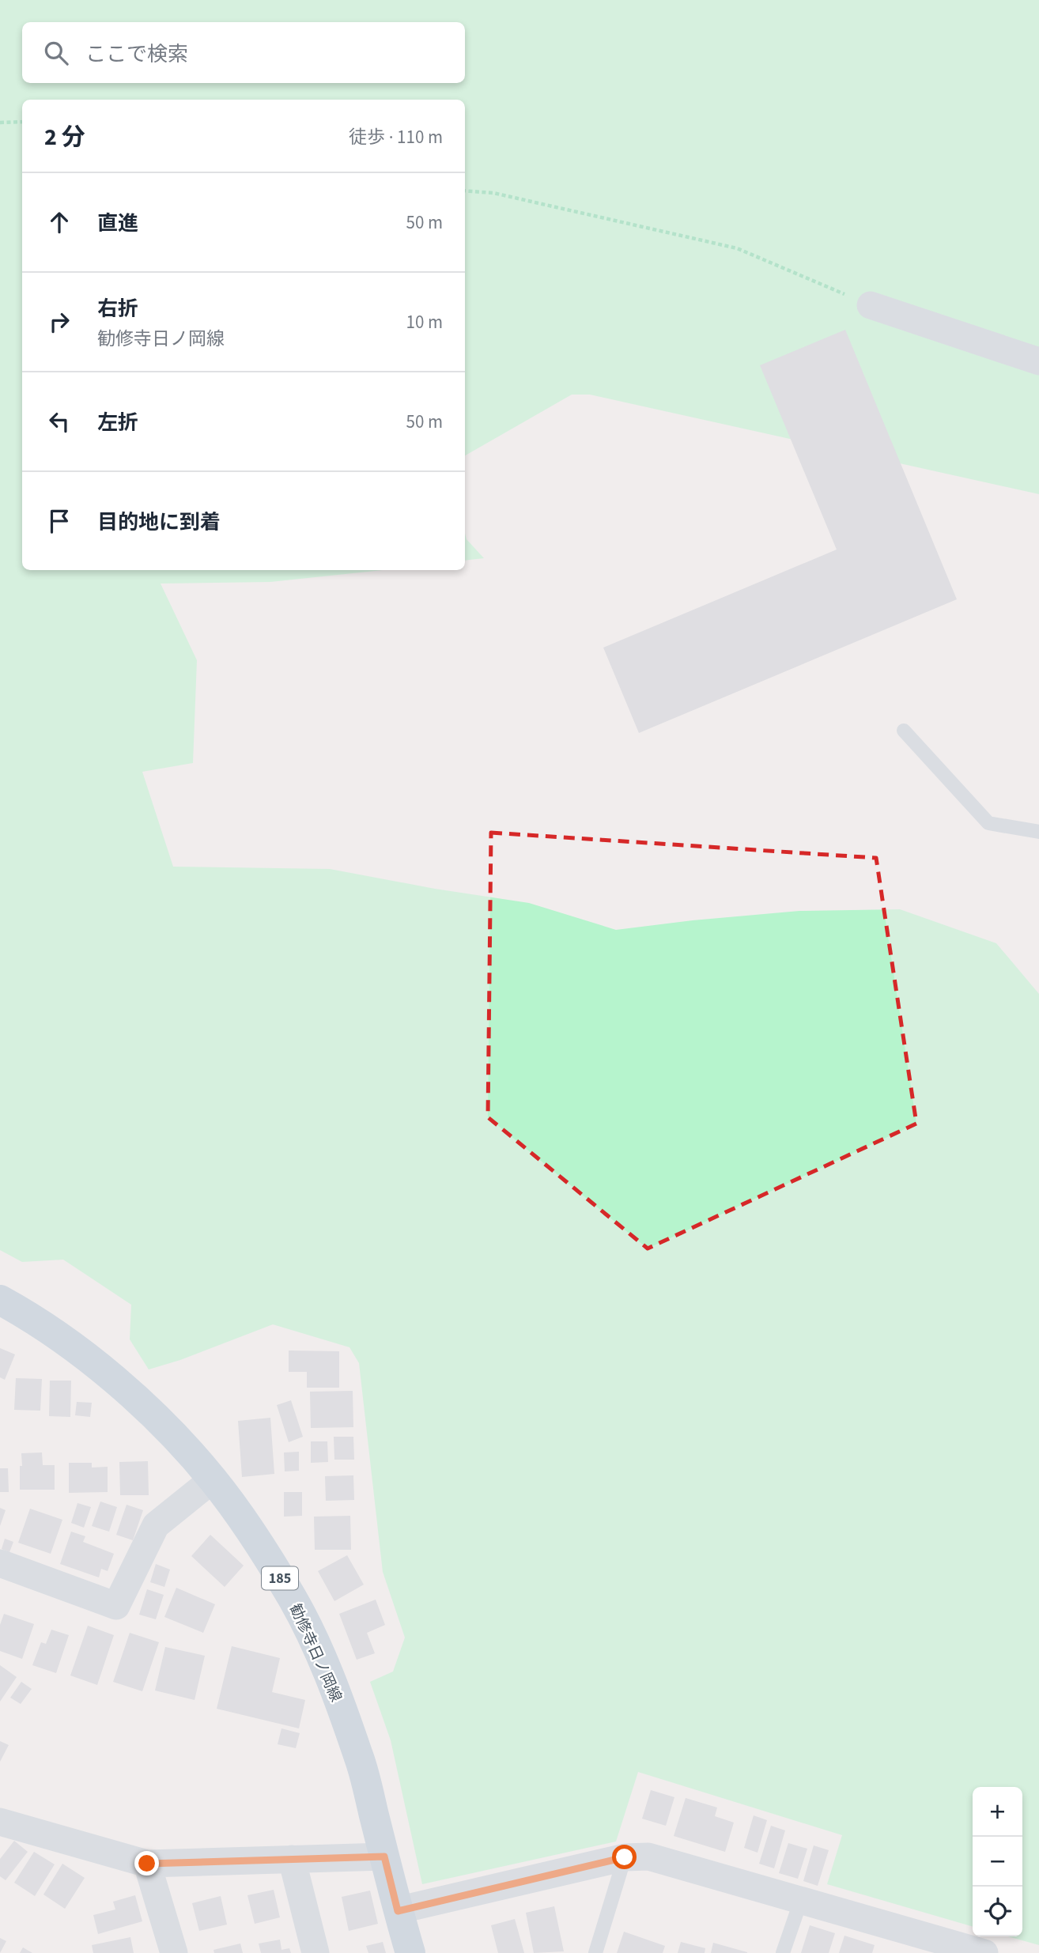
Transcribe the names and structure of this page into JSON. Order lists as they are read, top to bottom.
{
  "streets": {
    "main road": ["185", "勧修寺日ノ岡線"]
  },
  "page": {
    "search": "ここで検索",
    "heading": ["2 分", "徒歩 · 110 m"],
    "list": [
      ["直進", "50 m"],
      ["右折", "勧修寺日ノ岡線", "10 m"],
      ["左折", "50 m"],
      "目的地に到着"
    ],
    "map_buttons": ["+", "−"]
  }
}
